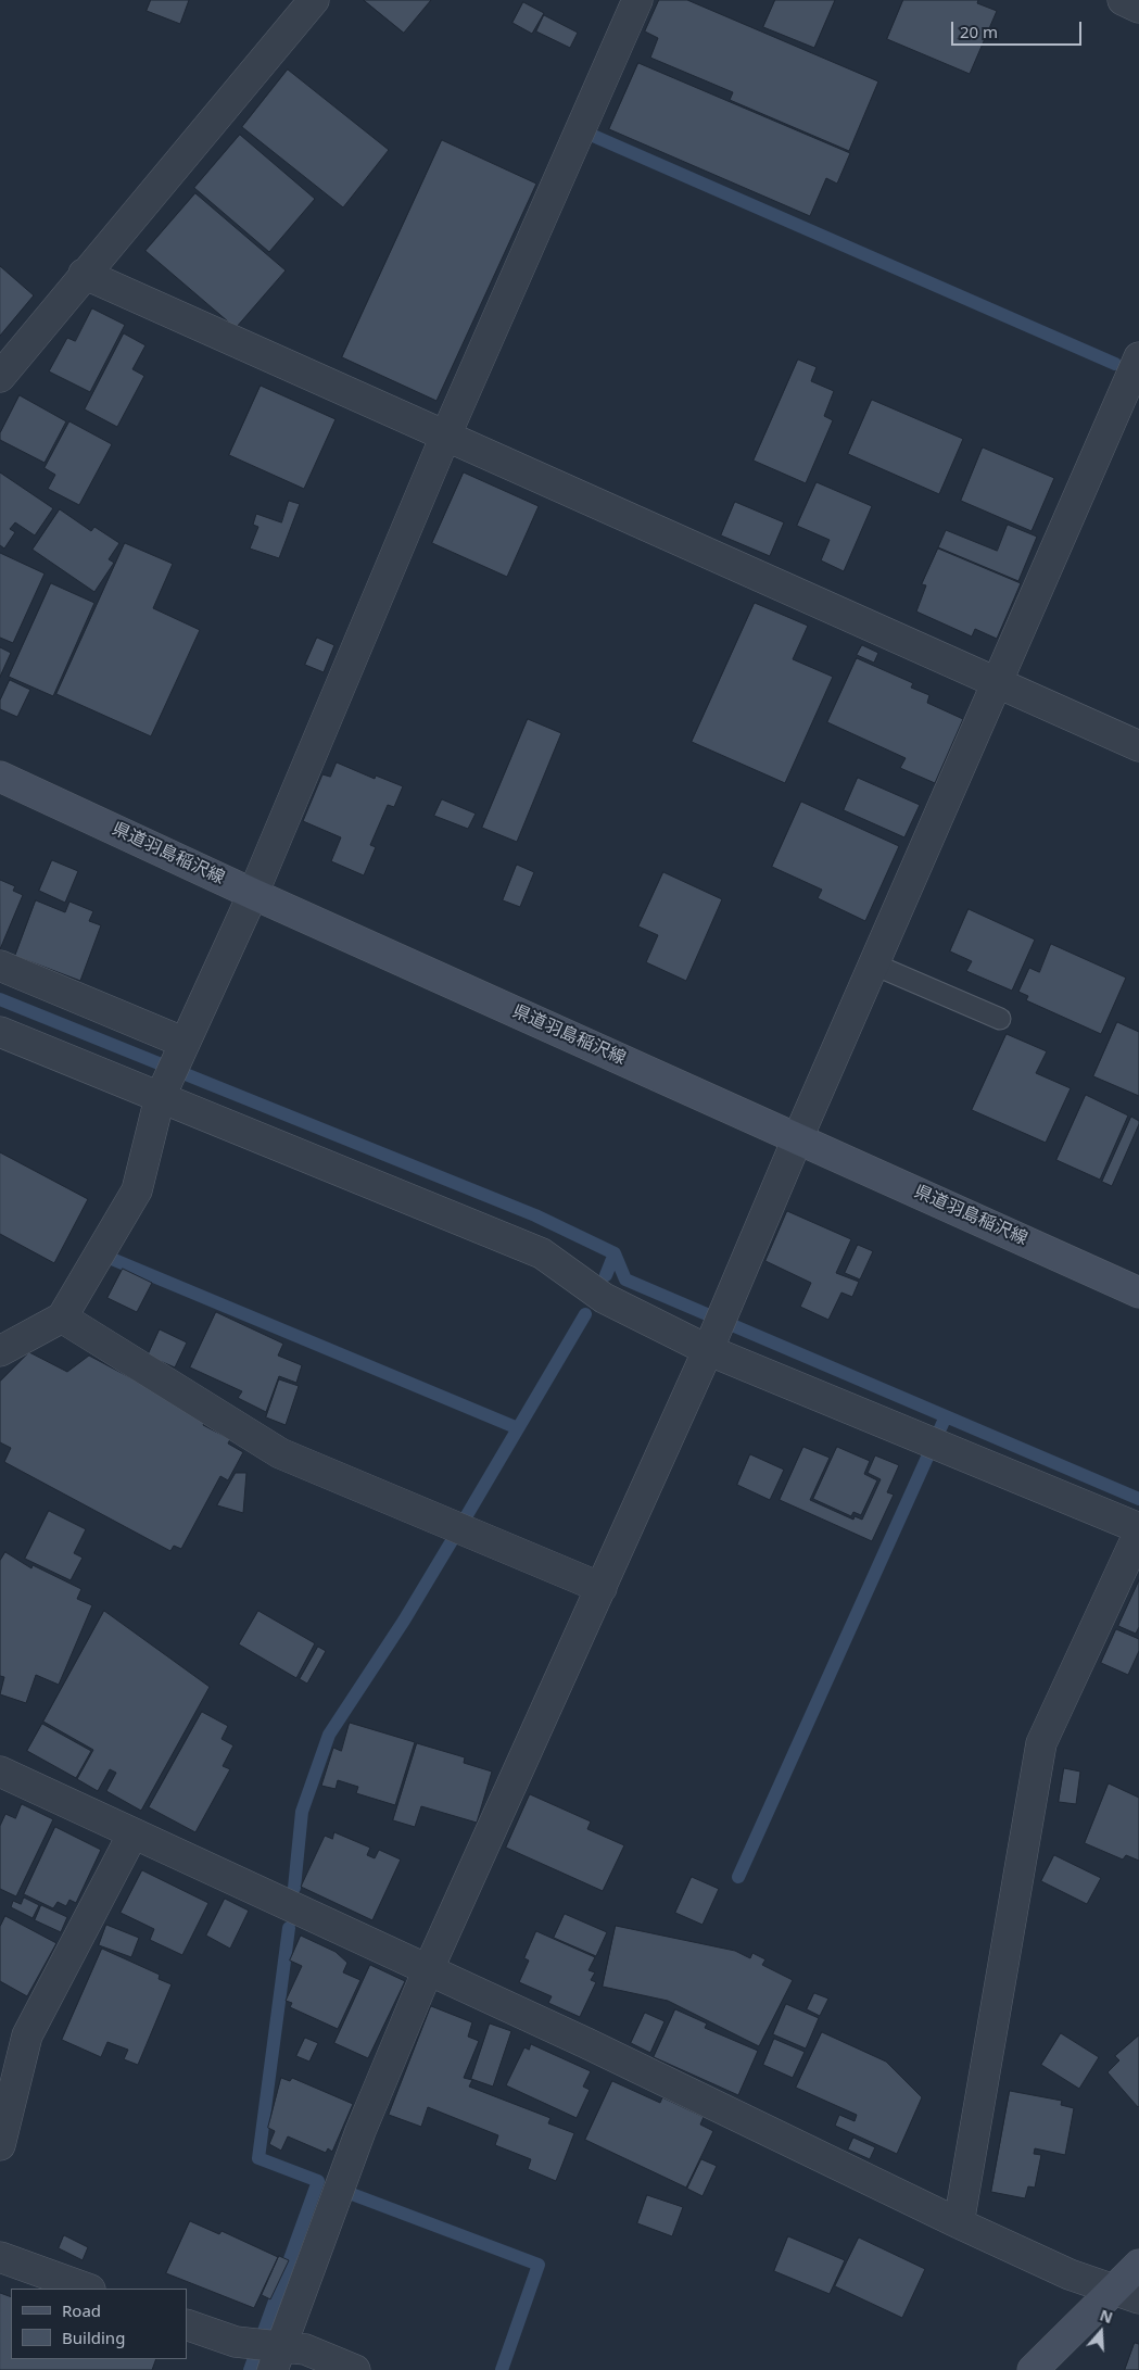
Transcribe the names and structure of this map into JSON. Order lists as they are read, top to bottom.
{
  "streets": {
    "main road": ["県道羽島稲沢線"]
  },
  "legend": ["Road", "Building"],
  "scale_bar": "20 m",
  "north": "top"
}
